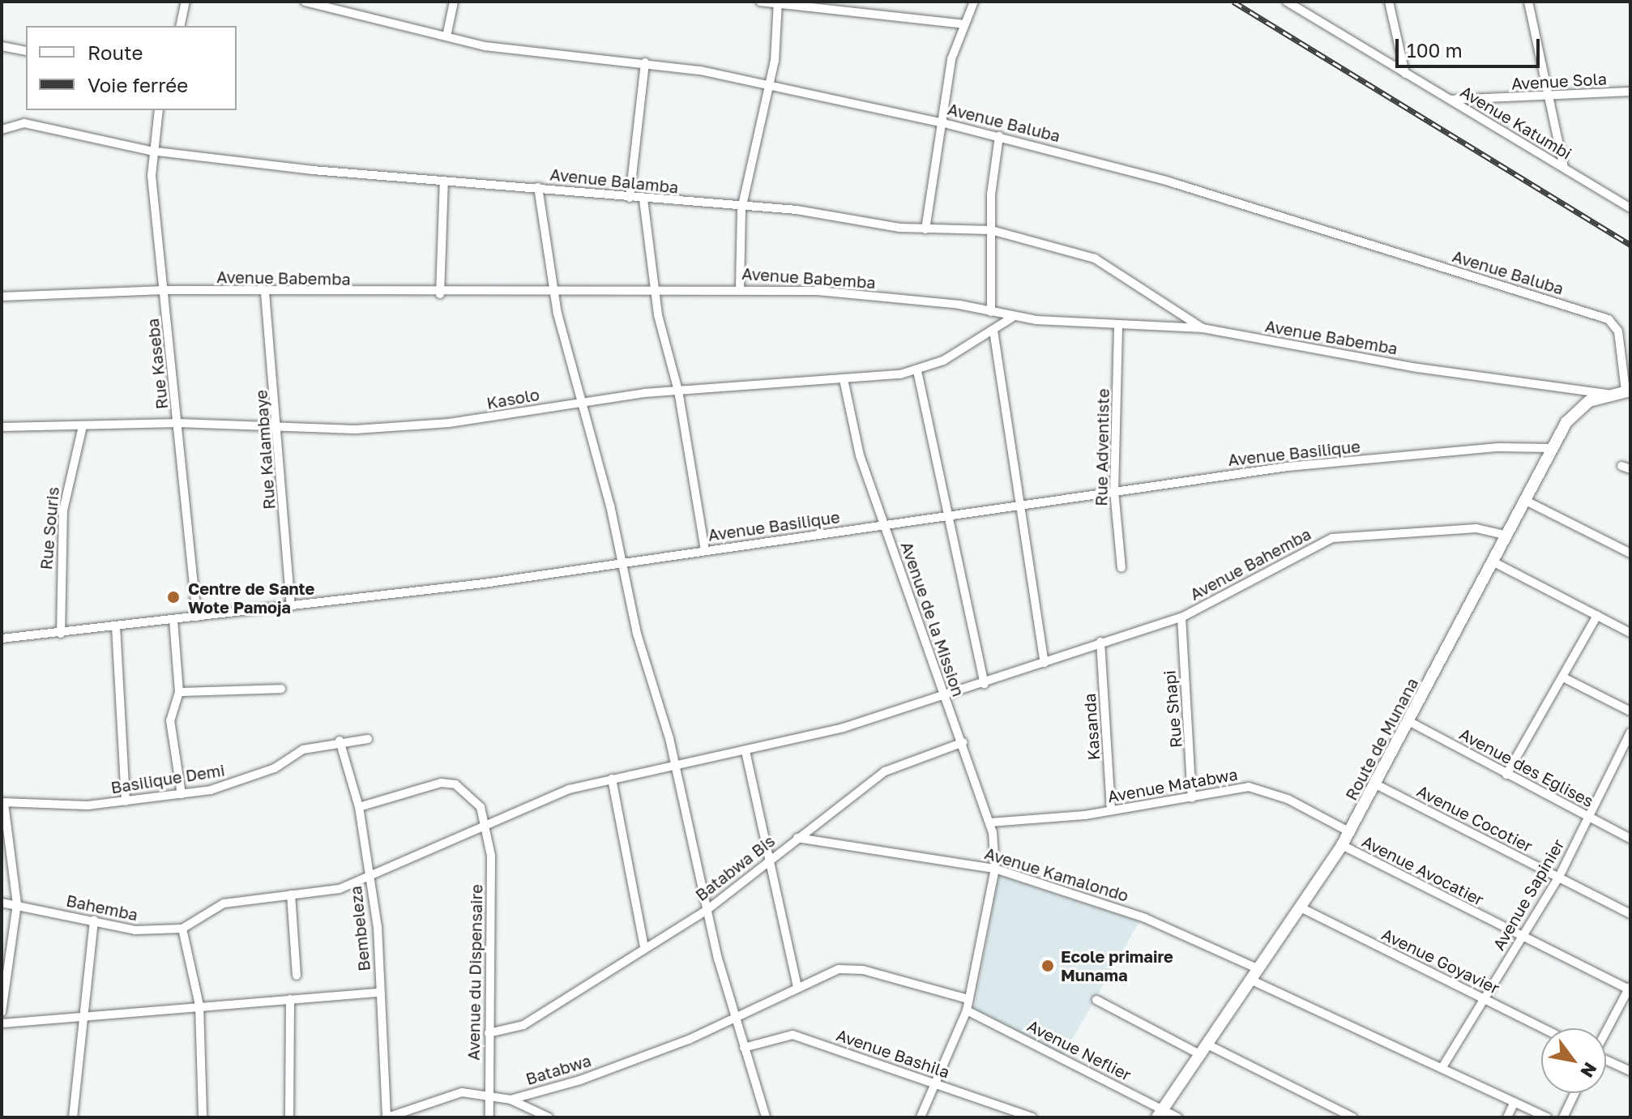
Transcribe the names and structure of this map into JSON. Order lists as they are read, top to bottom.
{
  "streets": {
    "main road": ["Route de Munana"],
    "street": [
      "Avenue Sola",
      "Avenue Baluba",
      "Avenue Katumbi",
      "Avenue Balamba",
      "Avenue Babemba",
      "Rue Kaseba",
      "Kasolo",
      "Rue Adventiste",
      "Rue Kalambaye",
      "Avenue Basilique",
      "Rue Souris",
      "Avenue Bahemba",
      "Avenue de la Mission",
      "Rue Shapi",
      "Kasanda",
      "Avenue des Eglises",
      "Basilique Demi",
      "Avenue Matabwa",
      "Avenue Cocotier",
      "Batabwa Bis",
      "Avenue Avocatier",
      "Avenue Kamalondo",
      "Avenue Sapinier",
      "Bahemba",
      "Bembeleza",
      "Avenue Goyavier",
      "Avenue du Dispensaire",
      "Avenue Neflier",
      "Avenue Bashila",
      "Batabwa"
    ]
  },
  "crossings": [
    ["Avenue Sola", "Avenue Katumbi"],
    ["Avenue Baluba", "Route de Munana"],
    ["Avenue Balamba", "Avenue Babemba"],
    ["Avenue Balamba", "Rue Kaseba"],
    ["Avenue Babemba", "Rue Kaseba"],
    ["Avenue Babemba", "Kasolo"],
    ["Avenue Babemba", "Rue Adventiste"],
    ["Avenue Babemba", "Rue Kalambaye"],
    ["Avenue Babemba", "Route de Munana"],
    ["Rue Kaseba", "Kasolo"],
    ["Rue Kaseba", "Avenue Basilique"],
    ["Kasolo", "Rue Kalambaye"],
    ["Kasolo", "Rue Souris"],
    ["Kasolo", "Avenue de la Mission"],
    ["Rue Adventiste", "Avenue Basilique"],
    ["Rue Kalambaye", "Avenue Basilique"],
    ["Avenue Basilique", "Rue Souris"],
    ["Avenue Basilique", "Avenue de la Mission"],
    ["Avenue Basilique", "Route de Munana"],
    ["Avenue Bahemba", "Avenue de la Mission"],
    ["Avenue Bahemba", "Rue Shapi"],
    ["Avenue Bahemba", "Kasanda"],
    ["Avenue Bahemba", "Route de Munana"],
    ["Avenue Bahemba", "Bahemba"],
    ["Avenue Bahemba", "Bembeleza"],
    ["Avenue Bahemba", "Avenue du Dispensaire"],
    ["Avenue de la Mission", "Avenue Matabwa"],
    ["Avenue de la Mission", "Batabwa Bis"],
    ["Avenue de la Mission", "Avenue Kamalondo"],
    ["Avenue de la Mission", "Batabwa"],
    ["Rue Shapi", "Avenue Matabwa"],
    ["Kasanda", "Avenue Matabwa"],
    ["Route de Munana", "Avenue des Eglises"],
    ["Route de Munana", "Avenue Matabwa"],
    ["Route de Munana", "Avenue Cocotier"],
    ["Route de Munana", "Avenue Avocatier"],
    ["Route de Munana", "Avenue Kamalondo"],
    ["Route de Munana", "Avenue Goyavier"],
    ["Route de Munana", "Avenue Neflier"],
    ["Avenue des Eglises", "Avenue Sapinier"],
    ["Basilique Demi", "Bembeleza"],
    ["Avenue Cocotier", "Avenue Sapinier"],
    ["Batabwa Bis", "Avenue Kamalondo"],
    ["Batabwa Bis", "Avenue du Dispensaire"],
    ["Avenue Avocatier", "Avenue Sapinier"],
    ["Avenue Sapinier", "Avenue Goyavier"],
    ["Bembeleza", "Batabwa"],
    ["Avenue du Dispensaire", "Batabwa"]
  ],
  "places": ["Centre de Sante Wote Pamoja", "Ecole primaire Munama"],
  "legend": ["Route", "Voie ferrée"],
  "scale_bar": "100 m",
  "north": "bottom right"
}
